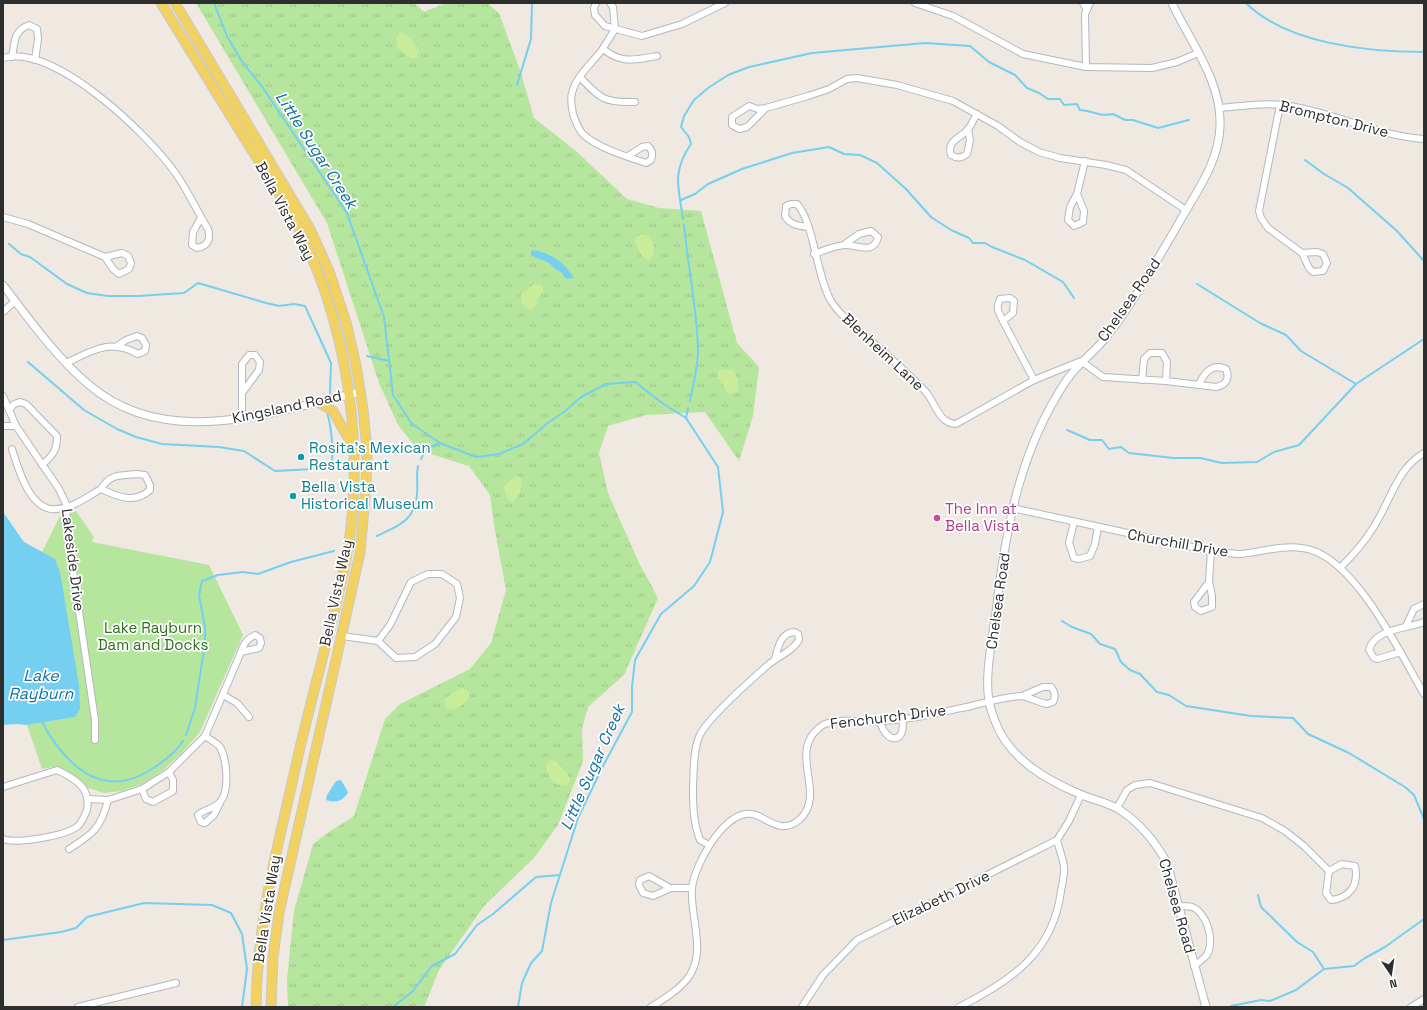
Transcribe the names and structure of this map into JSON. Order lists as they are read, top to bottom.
{
  "streets": {
    "main road": ["Bella Vista Way"],
    "street": [
      "Brompton Drive",
      "Chelsea Road",
      "Blenheim Lane",
      "Kingsland Road",
      "Churchill Drive",
      "Lakeside Drive",
      "Fenchurch Drive",
      "Elizabeth Drive"
    ]
  },
  "crossings": [
    ["Brompton Drive", "Chelsea Road"],
    ["Bella Vista Way", "Kingsland Road"],
    ["Chelsea Road", "Blenheim Lane"],
    ["Chelsea Road", "Churchill Drive"],
    ["Chelsea Road", "Fenchurch Drive"]
  ],
  "water": ["Little Sugar Creek", "Lake Rayburn"],
  "parks": ["Lake Rayburn Dam and Docks"],
  "places": ["Rosita's Mexican Restaurant", "Bella Vista Historical Museum", "The Inn at Bella Vista"],
  "north": "bottom"
}
